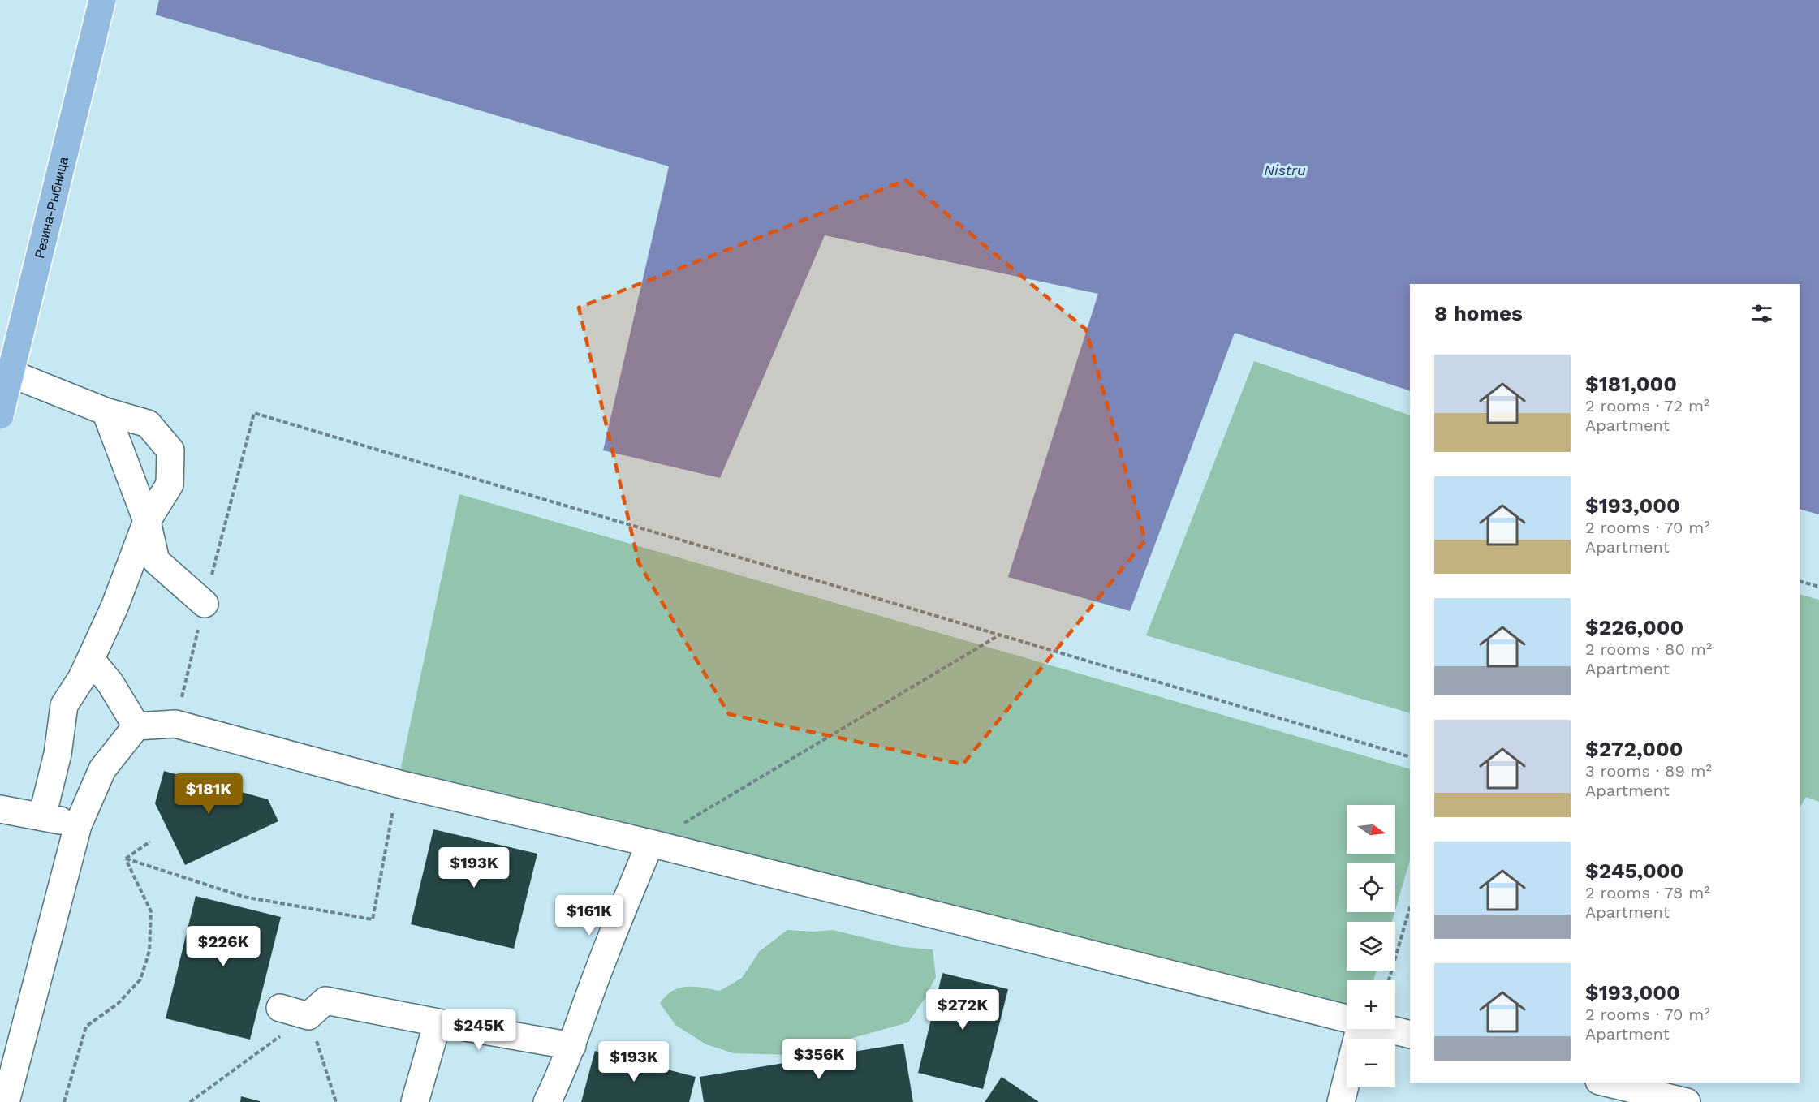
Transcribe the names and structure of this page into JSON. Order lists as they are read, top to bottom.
{
  "streets": {
    "main road": ["Резина-Рыбница"]
  },
  "water": ["Nistru"],
  "north": "right",
  "page": {
    "heading": "8 homes",
    "list": [
      {
        "name": "$181,000",
        "note": "2 rooms · 72 m² · Apartment"
      },
      {
        "name": "$193,000",
        "note": "2 rooms · 70 m² · Apartment"
      },
      {
        "name": "$226,000",
        "note": "2 rooms · 80 m² · Apartment"
      },
      {
        "name": "$272,000",
        "note": "3 rooms · 89 m² · Apartment"
      },
      {
        "name": "$245,000",
        "note": "2 rooms · 78 m² · Apartment"
      },
      {
        "name": "$193,000",
        "note": "2 rooms · 70 m² · Apartment"
      }
    ],
    "price": [
      "$181K",
      "$193K",
      "$161K",
      "$226K",
      "$272K",
      "$245K",
      "$356K",
      "$193K"
    ],
    "map_buttons": ["+", "−"]
  }
}
